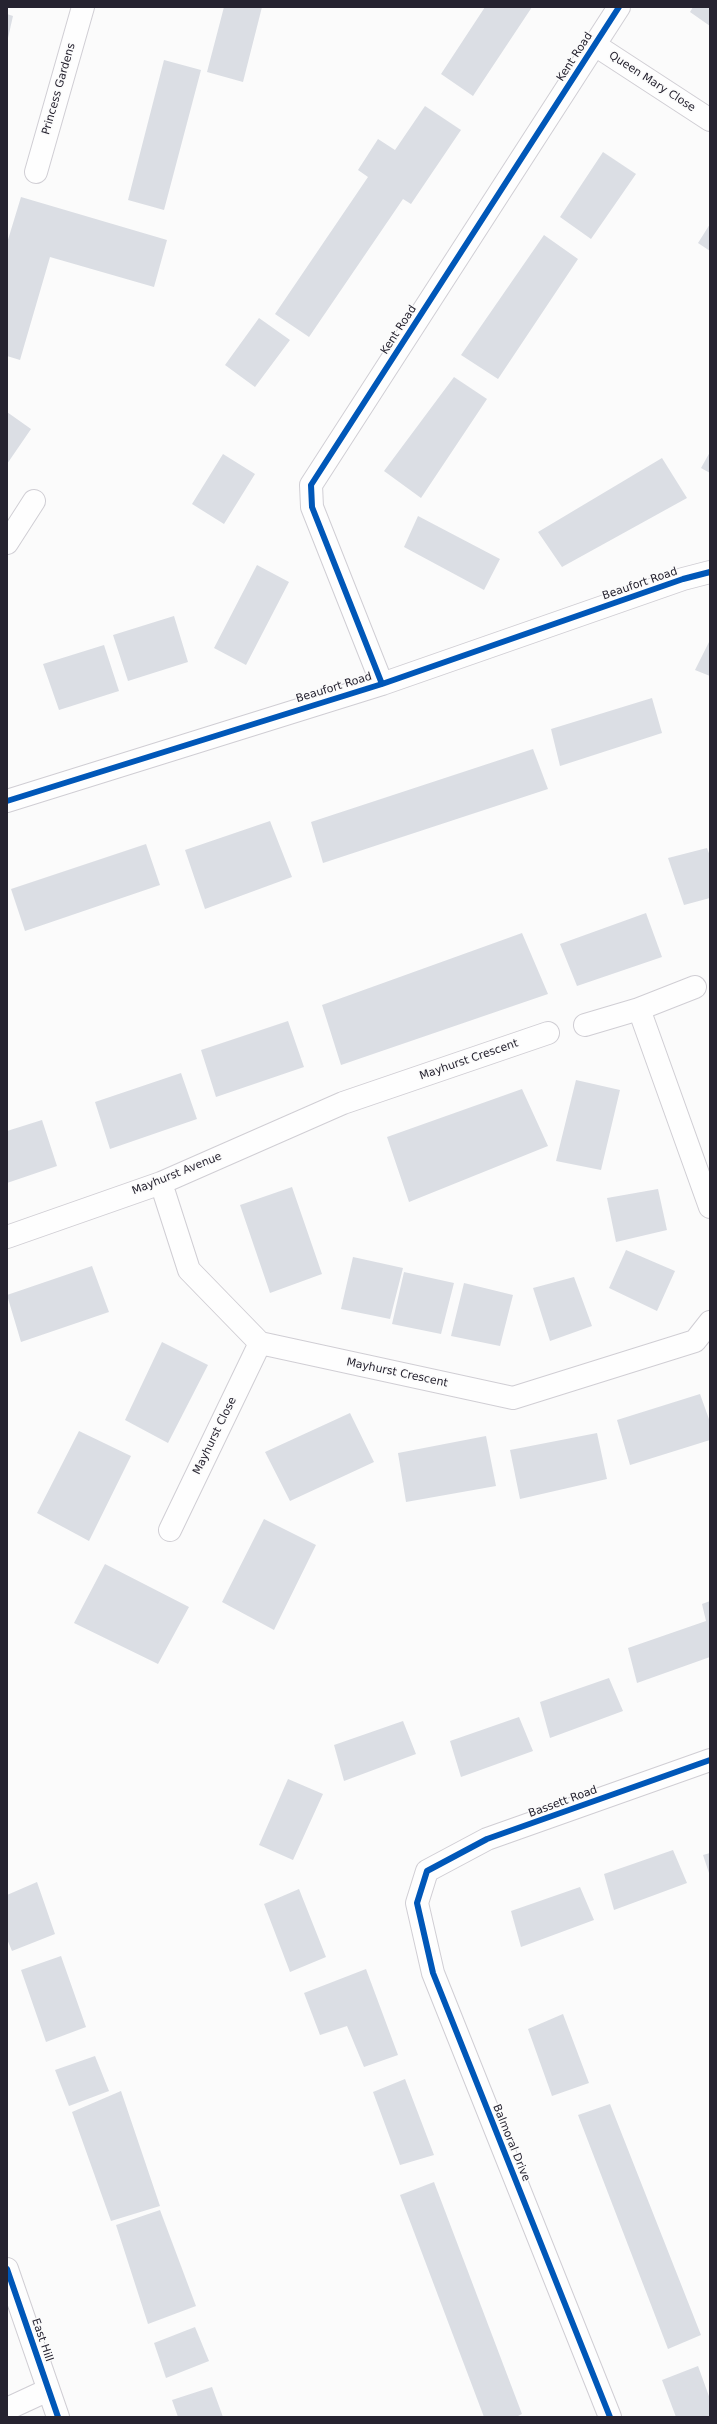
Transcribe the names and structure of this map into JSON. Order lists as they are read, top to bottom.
{
  "streets": {
    "street": [
      "Kent Road",
      "Queen Mary Close",
      "Princess Gardens",
      "Beaufort Road",
      "Mayhurst Crescent",
      "Mayhurst Avenue",
      "Mayhurst Close",
      "Bassett Road",
      "Balmoral Drive",
      "East Hill"
    ]
  },
  "crossings": [
    ["Kent Road", "Queen Mary Close"],
    ["Kent Road", "Beaufort Road"],
    ["Mayhurst Crescent", "Mayhurst Avenue"],
    ["Mayhurst Crescent", "Mayhurst Close"],
    ["Bassett Road", "Balmoral Drive"]
  ]
}
